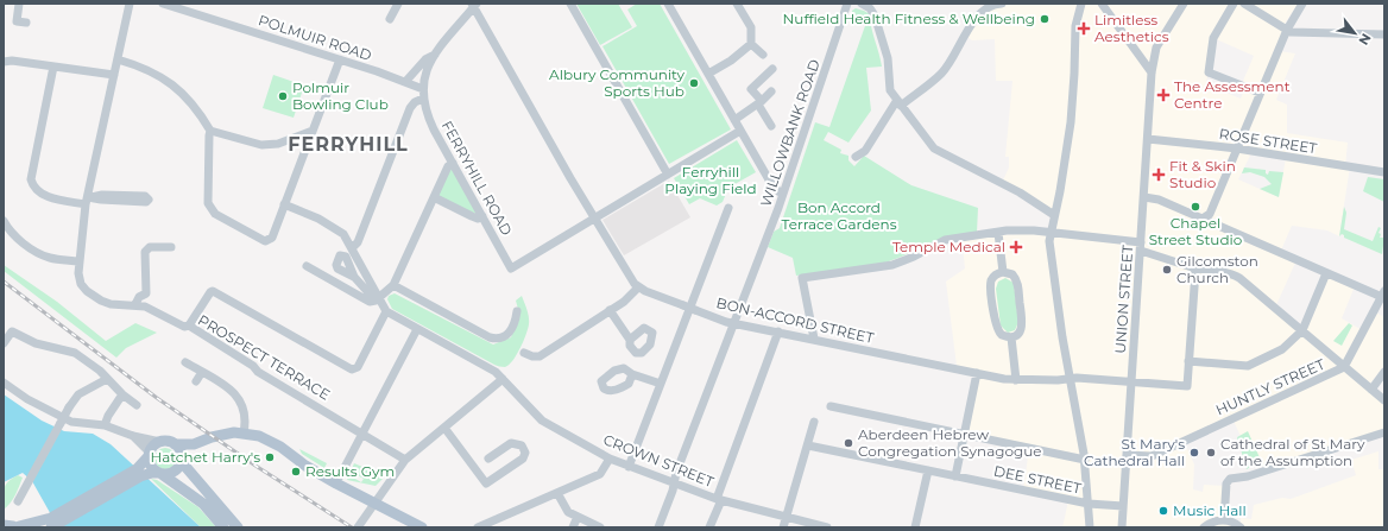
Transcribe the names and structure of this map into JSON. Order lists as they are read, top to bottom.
{
  "streets": {
    "street": [
      "POLMUIR ROAD",
      "WILLOWBANK ROAD",
      "ROSE STREET",
      "FERRYHILL ROAD",
      "UNION STREET",
      "BON-ACCORD STREET",
      "PROSPECT TERRACE",
      "HUNTLY STREET",
      "CROWN STREET",
      "DEE STREET"
    ]
  },
  "crossings": [
    ["POLMUIR ROAD", "FERRYHILL ROAD"],
    ["WILLOWBANK ROAD", "BON-ACCORD STREET"],
    ["WILLOWBANK ROAD", "CROWN STREET"],
    ["ROSE STREET", "UNION STREET"],
    ["UNION STREET", "BON-ACCORD STREET"],
    ["UNION STREET", "HUNTLY STREET"],
    ["UNION STREET", "DEE STREET"]
  ],
  "districts": ["FERRYHILL"],
  "parks": ["Ferryhill Playing Field", "Bon Accord Terrace Gardens"],
  "places": {
    "other": [
      "Nuffield Health Fitness & Wellbeing",
      "Albury Community Sports Hub",
      "Polmuir Bowling Club",
      "Chapel Street Studio",
      "Gilcomston Church",
      "Aberdeen Hebrew Congregation Synagogue",
      "St Mary's Cathedral Hall",
      "Cathedral of St Mary of the Assumption",
      "Hatchet Harry's",
      "Results Gym",
      "Music Hall"
    ],
    "health": [
      "Limitless Aesthetics",
      "The Assessment Centre",
      "Fit & Skin Studio",
      "Temple Medical"
    ]
  },
  "north": "bottom right"
}
